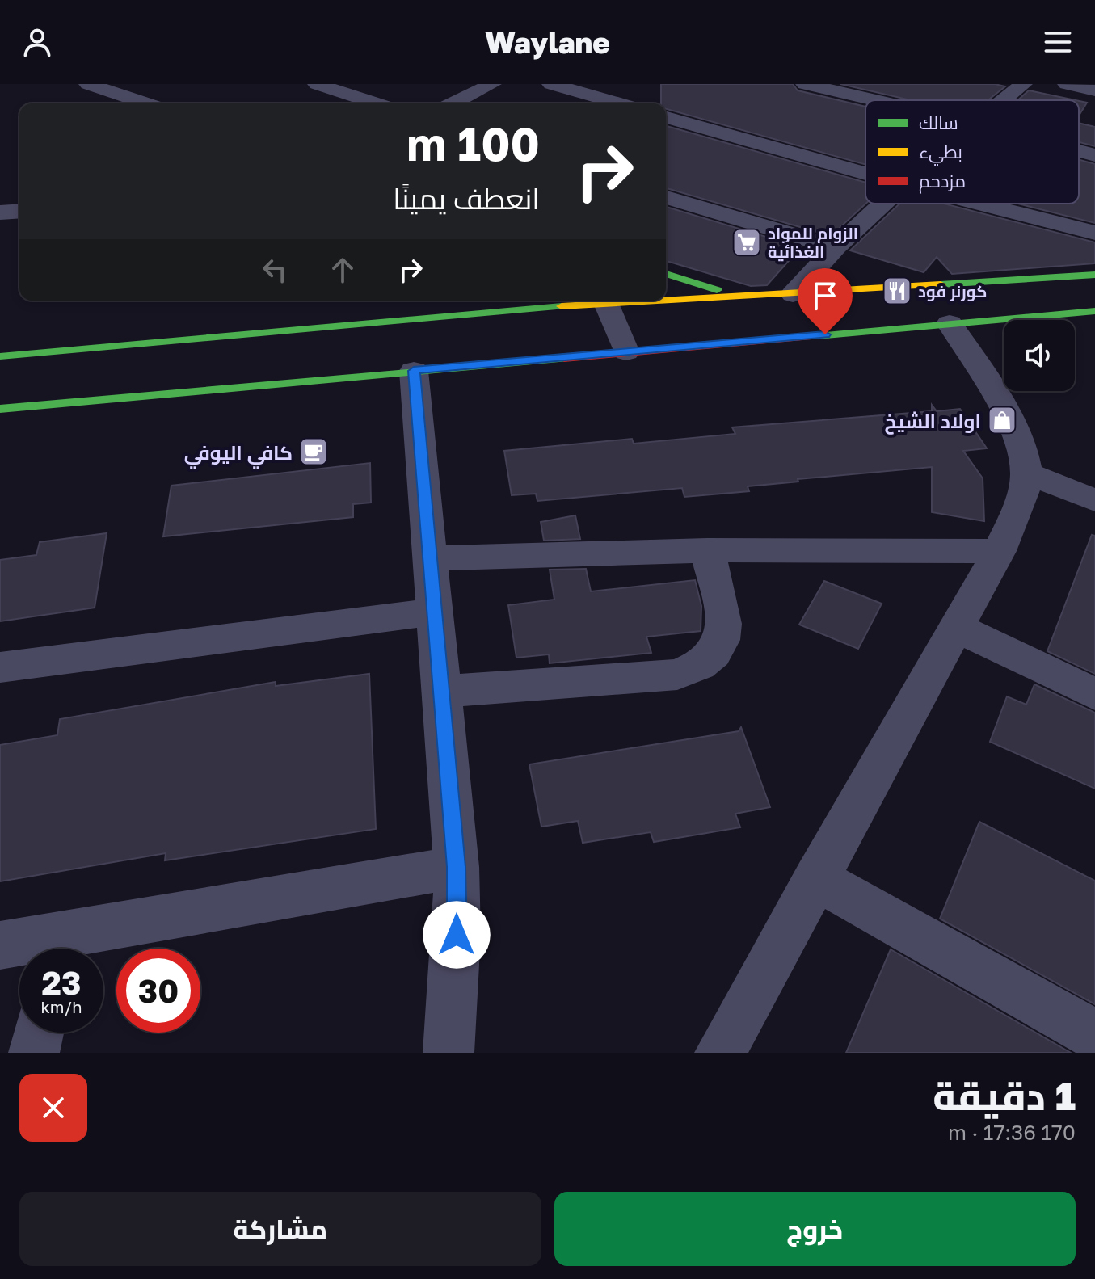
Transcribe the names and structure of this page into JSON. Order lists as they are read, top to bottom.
{
  "places": {
    "supermarket": ["الزوام للمواد الغذائية"],
    "restaurant": ["كورنر فود"],
    "shop": ["اولاد الشيخ"],
    "cafe": ["كافي اليوفي"]
  },
  "legend": ["سالك", "بطيء", "مزدحم"],
  "page": {
    "header": "Waylane",
    "turn": ["100 m", "انعطف يمينًا"],
    "speed": "23 km/h",
    "limit": "30",
    "heading": ["1 دقيقة", "170 m · 17:36"],
    "buttons": ["خروج", "مشاركة"]
  }
}
